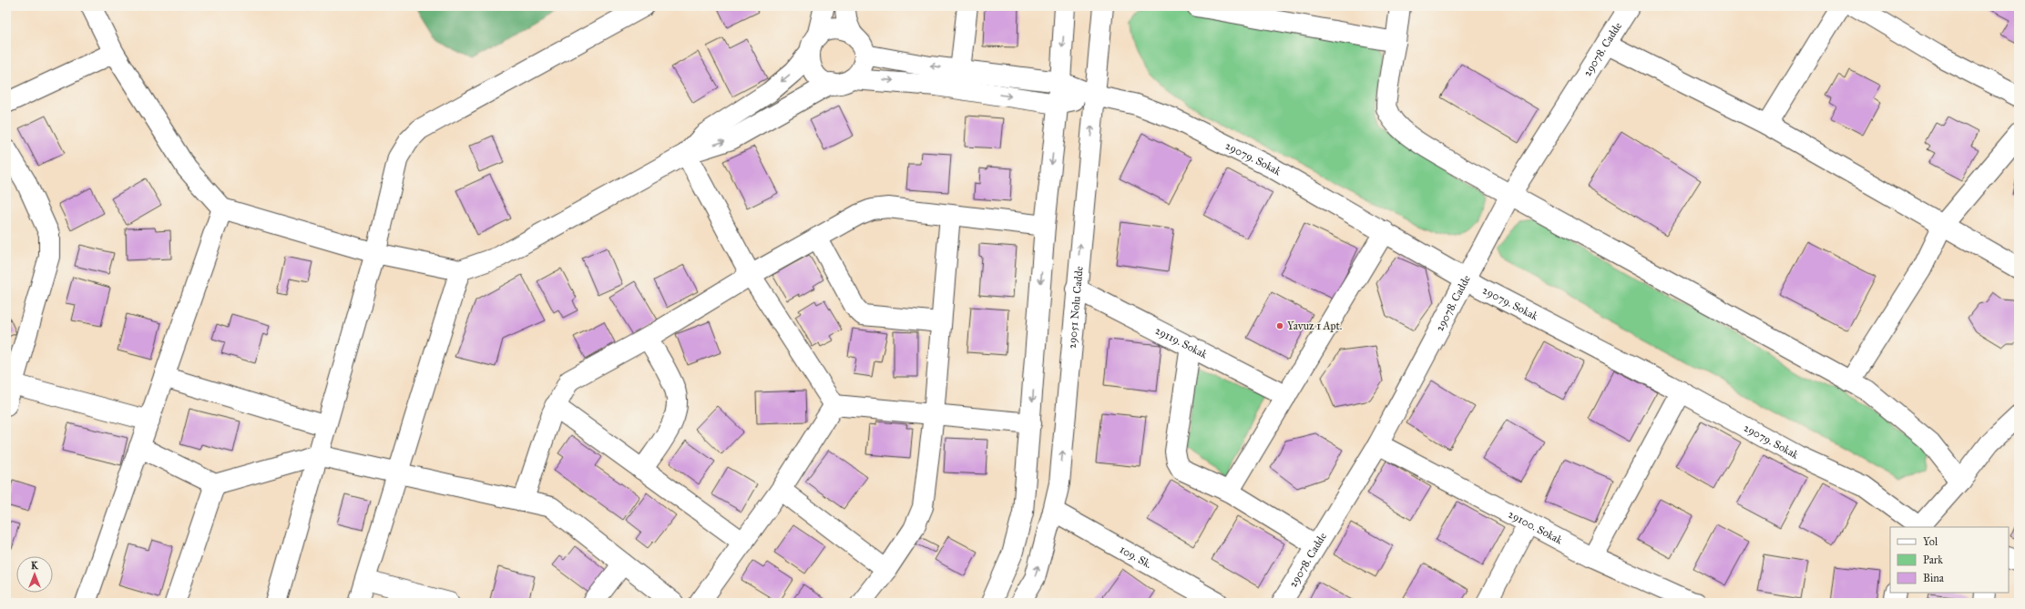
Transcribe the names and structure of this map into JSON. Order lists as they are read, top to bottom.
{
  "streets": {
    "street": [
      "29078. Cadde",
      "29079. Sokak",
      "29051 Nolu Cadde",
      "29119. Sokak",
      "29100. Sokak",
      "109. Sk."
    ]
  },
  "crossings": [
    ["29078. Cadde", "29079. Sokak"],
    ["29078. Cadde", "29100. Sokak"],
    ["29079. Sokak", "29051 Nolu Cadde"],
    ["29051 Nolu Cadde", "29119. Sokak"],
    ["29051 Nolu Cadde", "109. Sk."]
  ],
  "places": ["Yavuz 1 Apt."],
  "legend": ["Yol", "Park", "Bina"],
  "north": "top"
}
